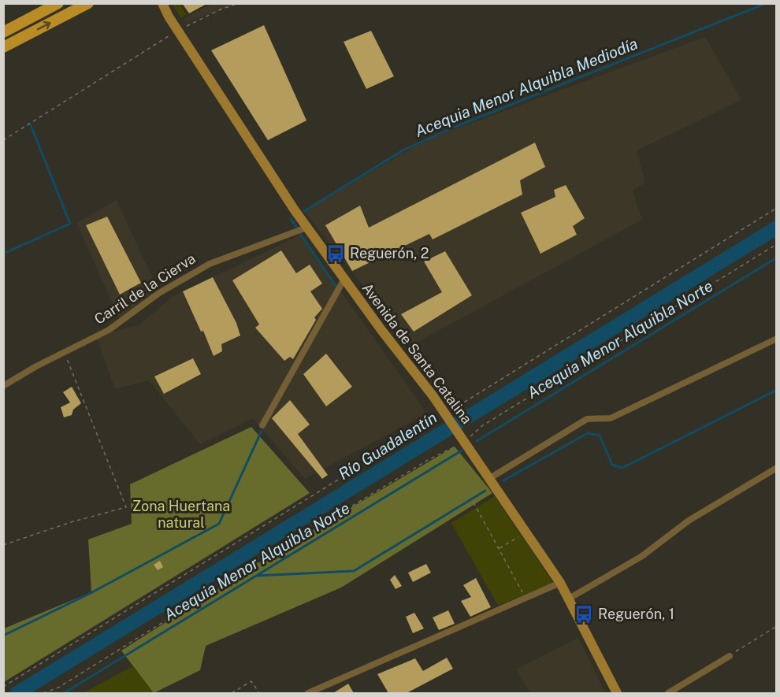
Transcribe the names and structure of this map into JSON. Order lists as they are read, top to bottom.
{
  "streets": {
    "main road": ["Avenida de Santa Catalina"],
    "street": ["Carril de la Cierva"]
  },
  "crossings": [
    ["Carril de la Cierva", "Avenida de Santa Catalina"]
  ],
  "water": ["Acequia Menor Alquibla Mediodía", "Acequia Menor Alquibla Norte", "Río Guadalentín"],
  "parks": ["Zona Huertana natural"],
  "places": {
    "bus stop": ["Reguerón, 2", "Reguerón, 1"]
  }
}
